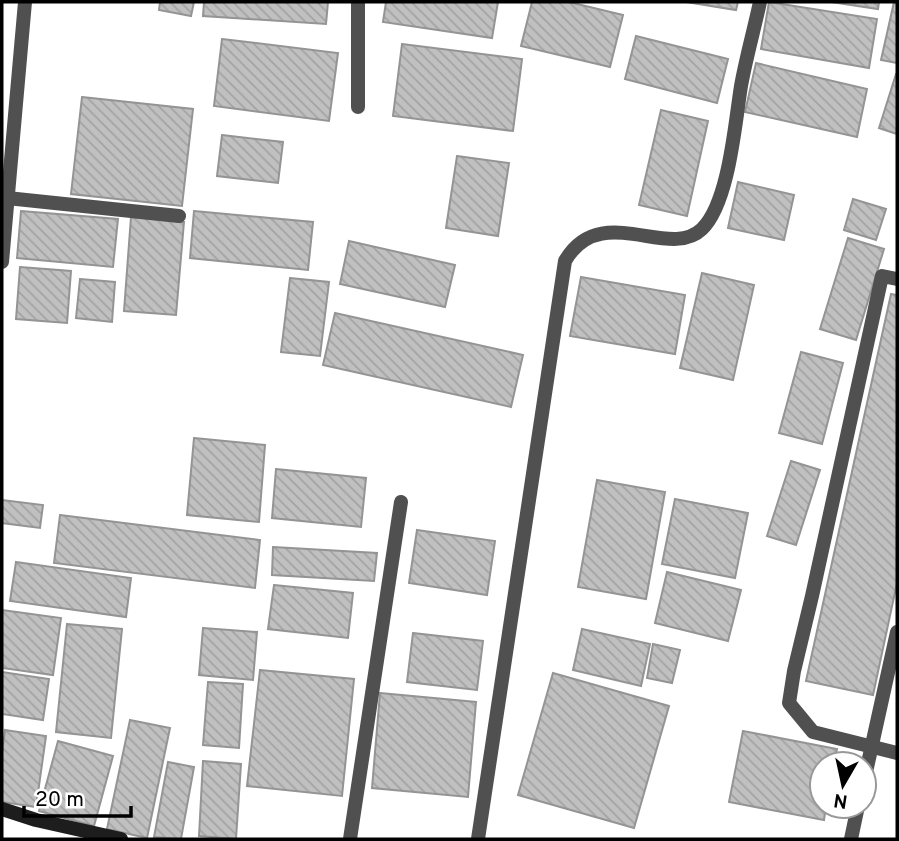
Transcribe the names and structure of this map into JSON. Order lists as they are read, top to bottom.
{
  "scale_bar": "20 m",
  "north": "bottom"
}
